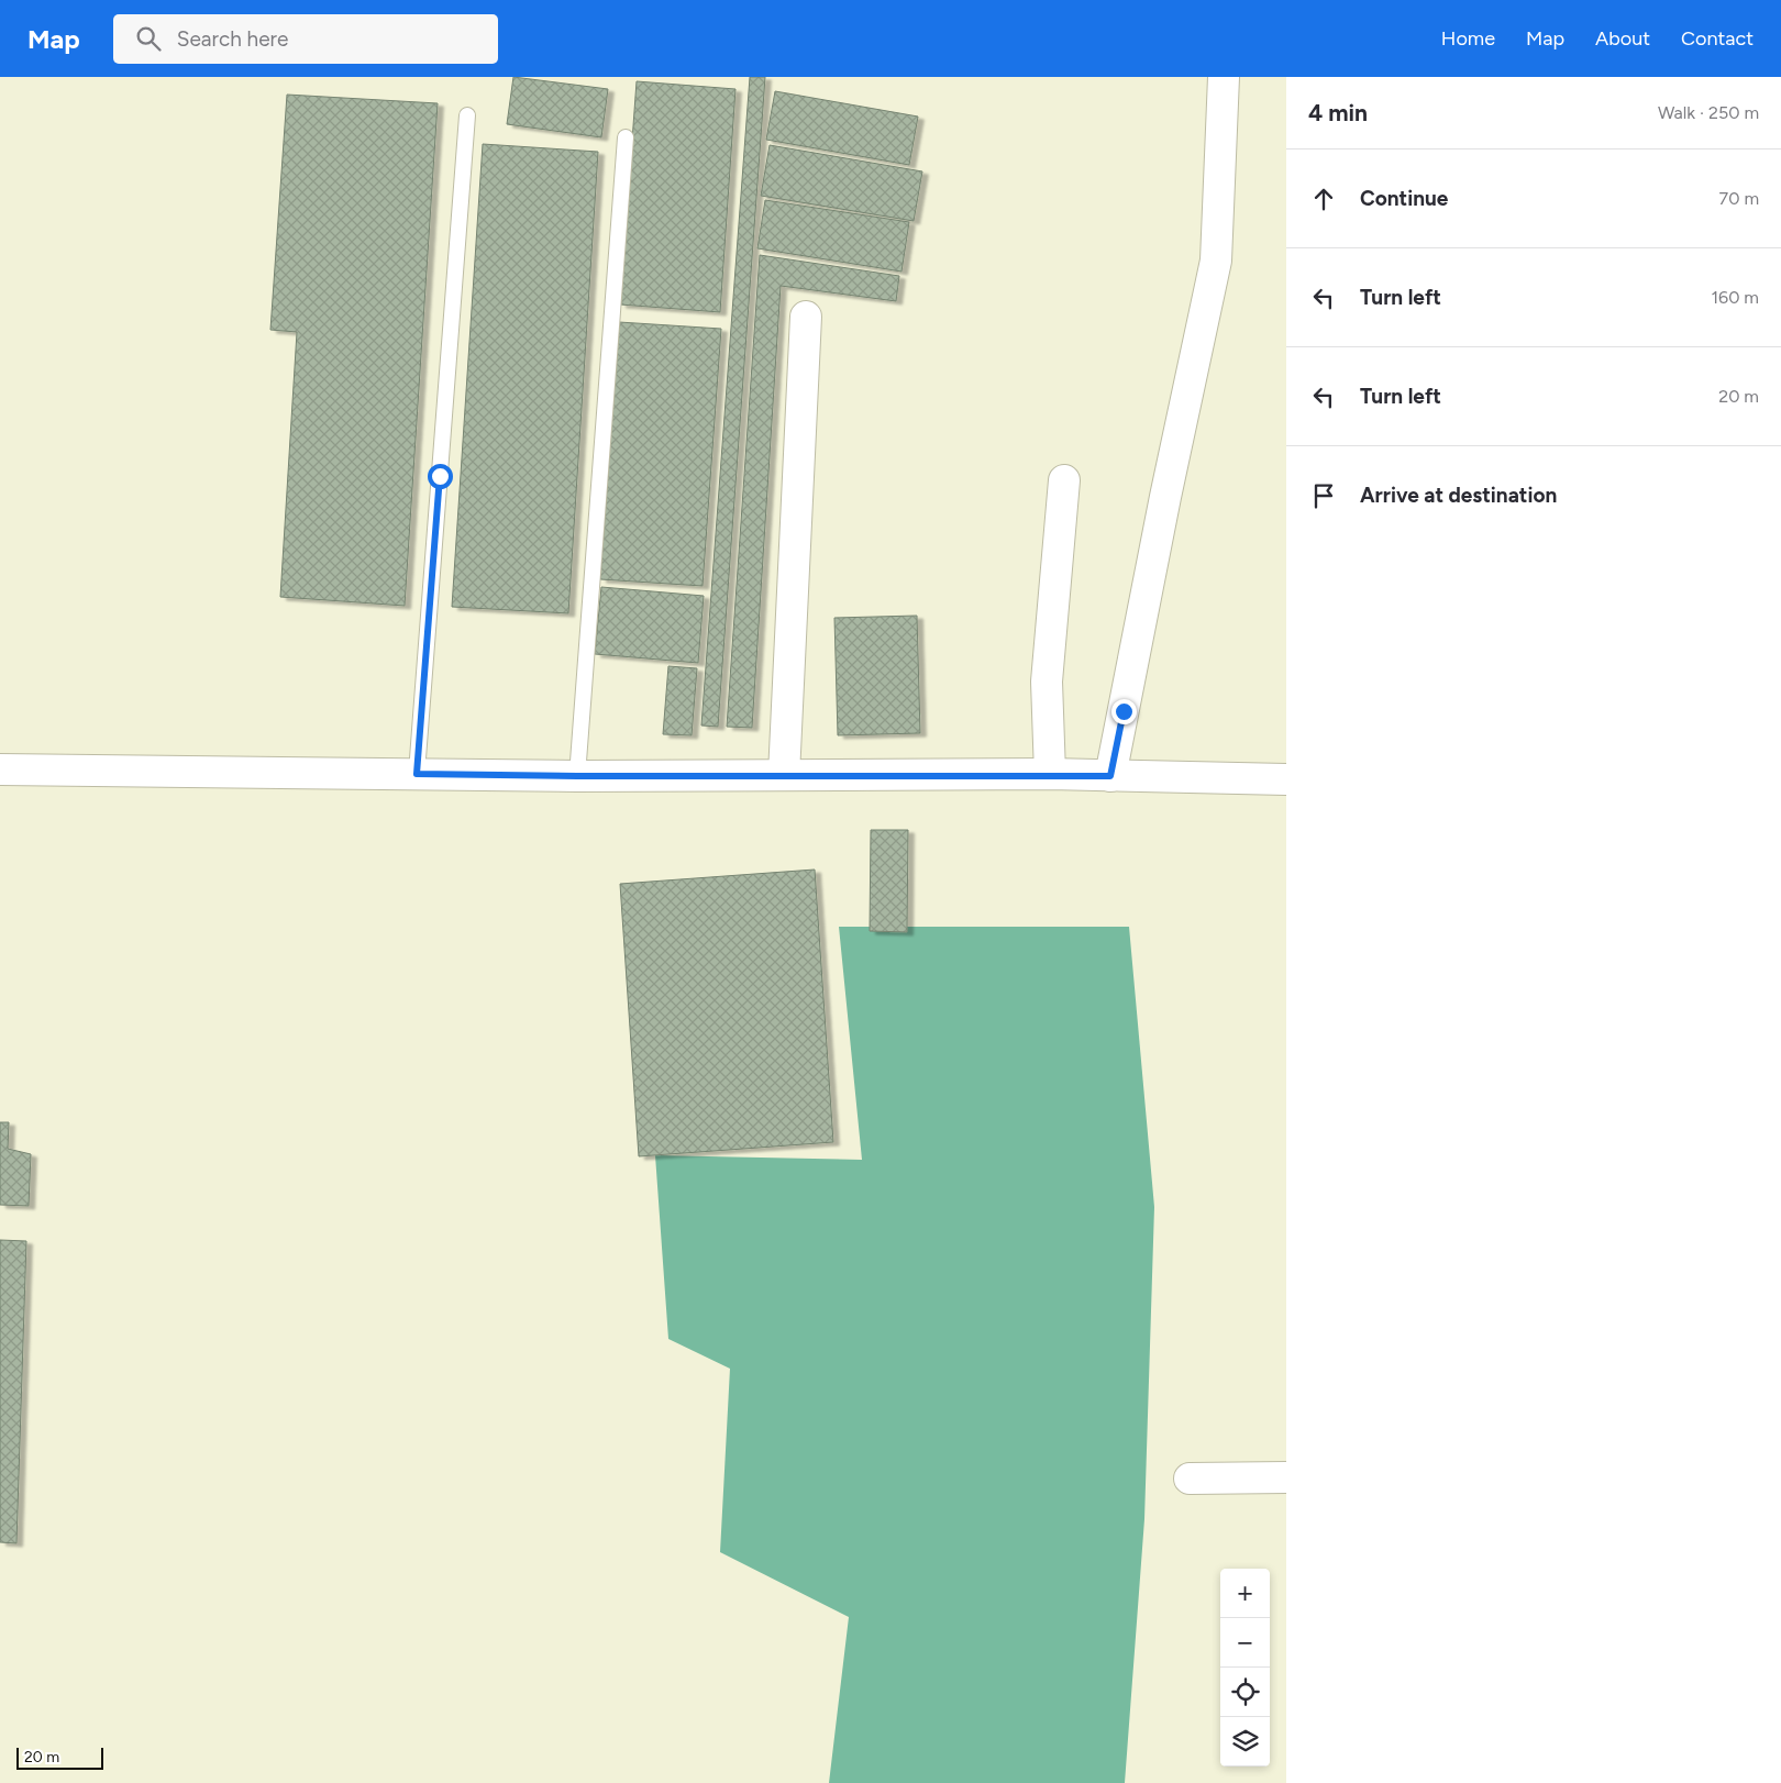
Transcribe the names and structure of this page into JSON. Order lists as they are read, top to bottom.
{
  "scale_bar": "20 m",
  "page": {
    "header": "Map",
    "search": "Search here",
    "nav": [
      "Home",
      "Map",
      "About",
      "Contact"
    ],
    "heading": ["4 min", "Walk · 250 m"],
    "list": [
      ["Continue", "70 m"],
      ["Turn left", "160 m"],
      ["Turn left", "20 m"],
      "Arrive at destination"
    ],
    "map_buttons": ["+", "−"],
    "scale": "20 m"
  }
}
